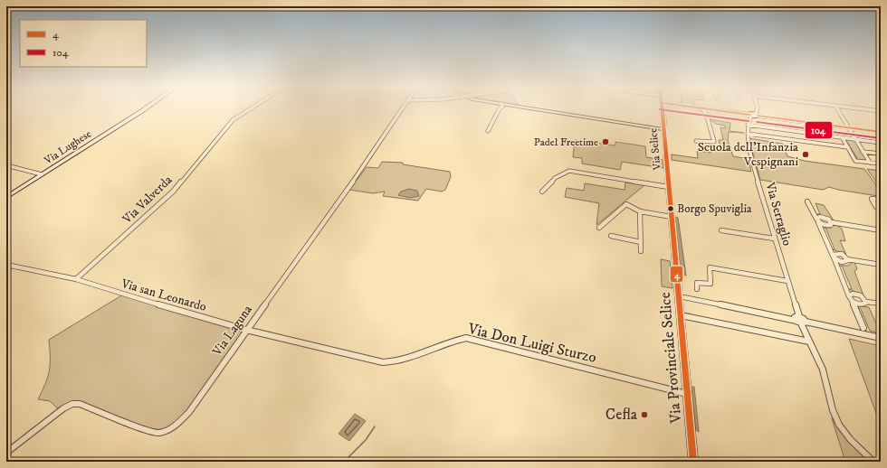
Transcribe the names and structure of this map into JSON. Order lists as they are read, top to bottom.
{
  "streets": {
    "main road": ["Via Lughese", "Via Selice", "Via Provinciale Selice"],
    "street": [
      "Via Valverda",
      "Via Serraglio",
      "Via san Leonardo",
      "Via Laguna",
      "Via Don Luigi Sturzo"
    ]
  },
  "crossings": [
    ["Via Selice", "Via Provinciale Selice"],
    ["Via Valverda", "Via san Leonardo"],
    ["Via san Leonardo", "Via Laguna"],
    ["Via san Leonardo", "Via Don Luigi Sturzo"],
    ["Via Laguna", "Via Don Luigi Sturzo"],
    ["Via Don Luigi Sturzo", "Via Provinciale Selice"]
  ],
  "places": [
    "Padel Freetime",
    "Scuola dell'Infanzia Vespignani",
    "Borgo Spuviglia",
    "Cefla"
  ],
  "lines": ["transit line 4", "transit line 104"],
  "legend": ["4", "104"]
}
